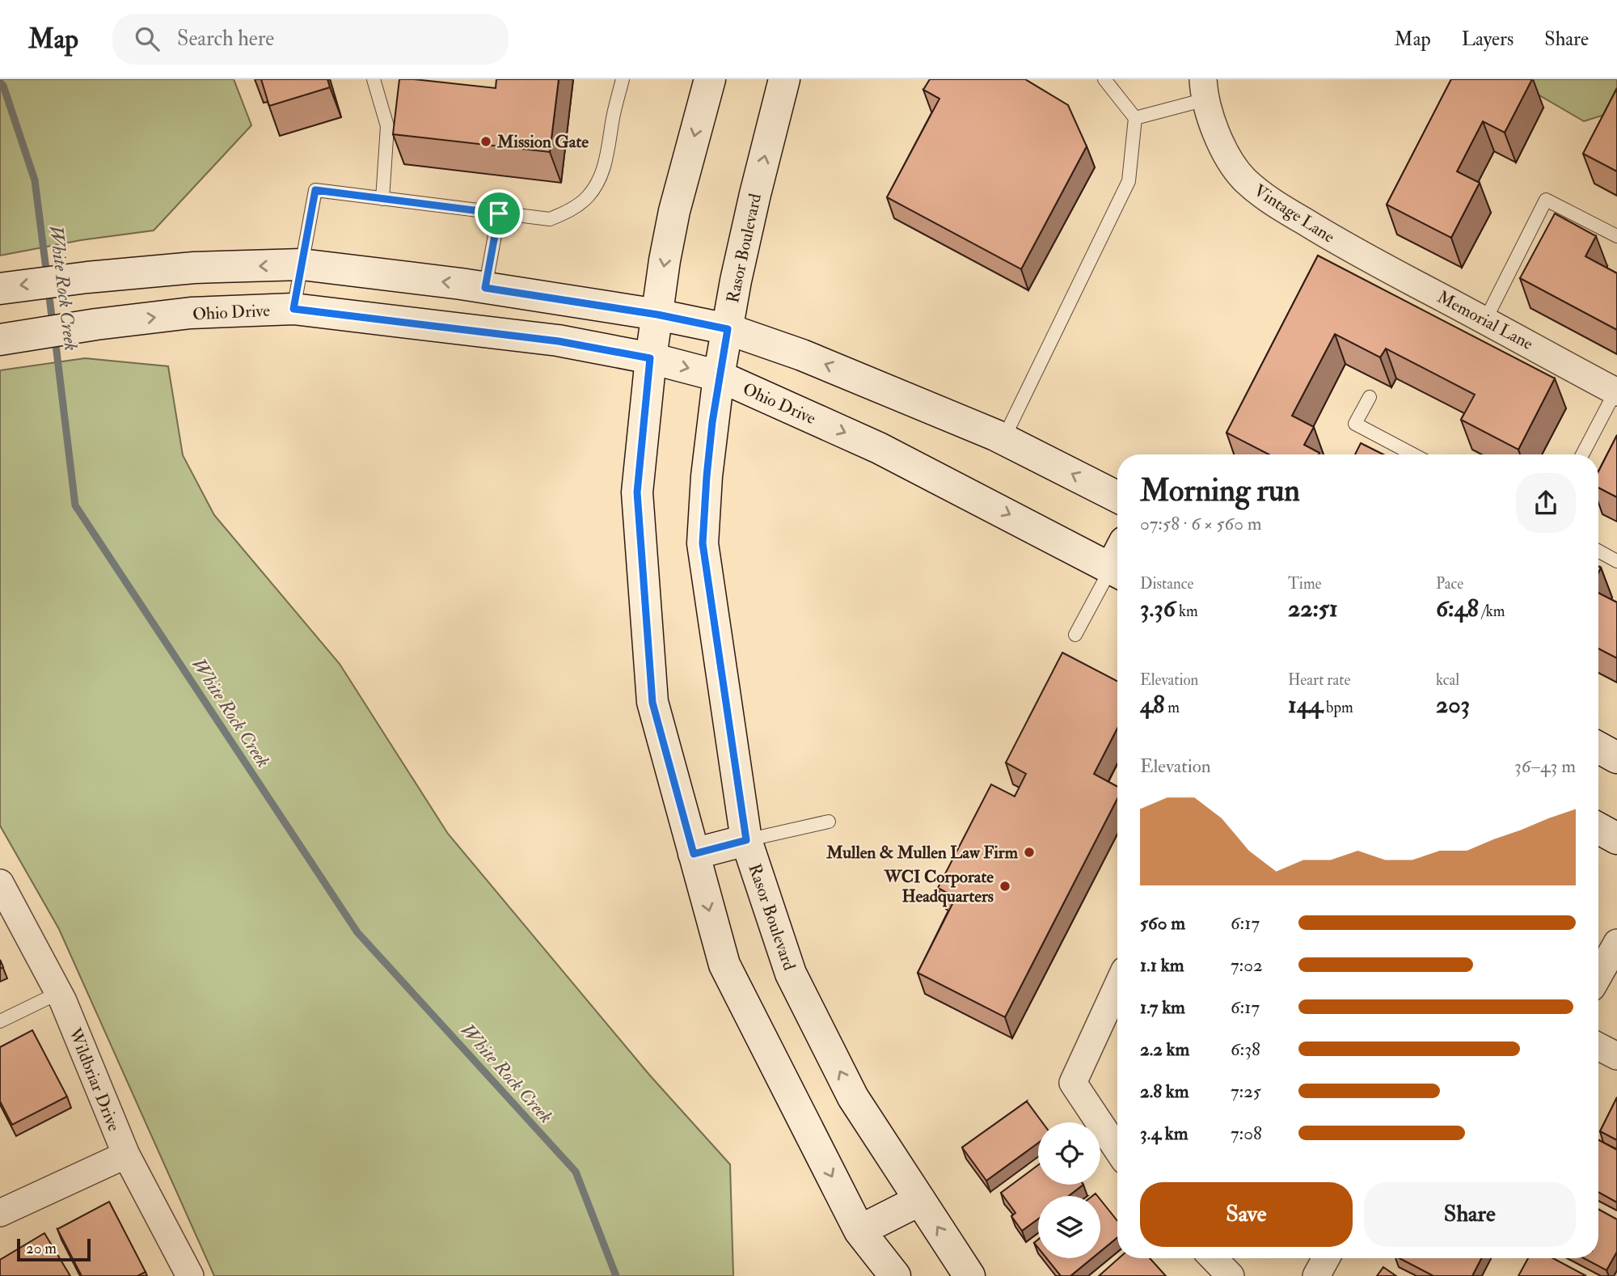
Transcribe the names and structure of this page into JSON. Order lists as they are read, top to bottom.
{
  "streets": {
    "main road": ["Rasor Boulevard", "Ohio Drive"],
    "street": ["Vintage Lane", "Memorial Lane", "Wildbriar Drive"]
  },
  "crossings": [
    ["Vintage Lane", "Memorial Lane"],
    ["Rasor Boulevard", "Ohio Drive"]
  ],
  "water": ["White Rock Creek"],
  "places": ["Mission Gate", "Mullen & Mullen Law Firm", "WCI Corporate Headquarters"],
  "scale_bar": "20 m",
  "page": {
    "header": "Map",
    "search": "Search here",
    "nav": ["Map", "Layers", "Share"],
    "heading": ["Morning run", "07:58 · 6 × 560 m"],
    "stats": [
      ["Distance", "3.36 km"],
      ["Time", "22:51"],
      ["Pace", "6:48 /km"],
      ["Elevation", "48 m"],
      ["Heart rate", "144 bpm"],
      ["kcal", "203"]
    ],
    "chart": ["Elevation", "36–43 m"],
    "list": [
      {
        "name": "560 m",
        "note": "6:17"
      },
      {
        "name": "1.1 km",
        "note": "7:02"
      },
      {
        "name": "1.7 km",
        "note": "6:17"
      },
      {
        "name": "2.2 km",
        "note": "6:38"
      },
      {
        "name": "2.8 km",
        "note": "7:25"
      },
      {
        "name": "3.4 km",
        "note": "7:08"
      }
    ],
    "buttons": ["Save", "Share"],
    "scale": "20 m"
  }
}
